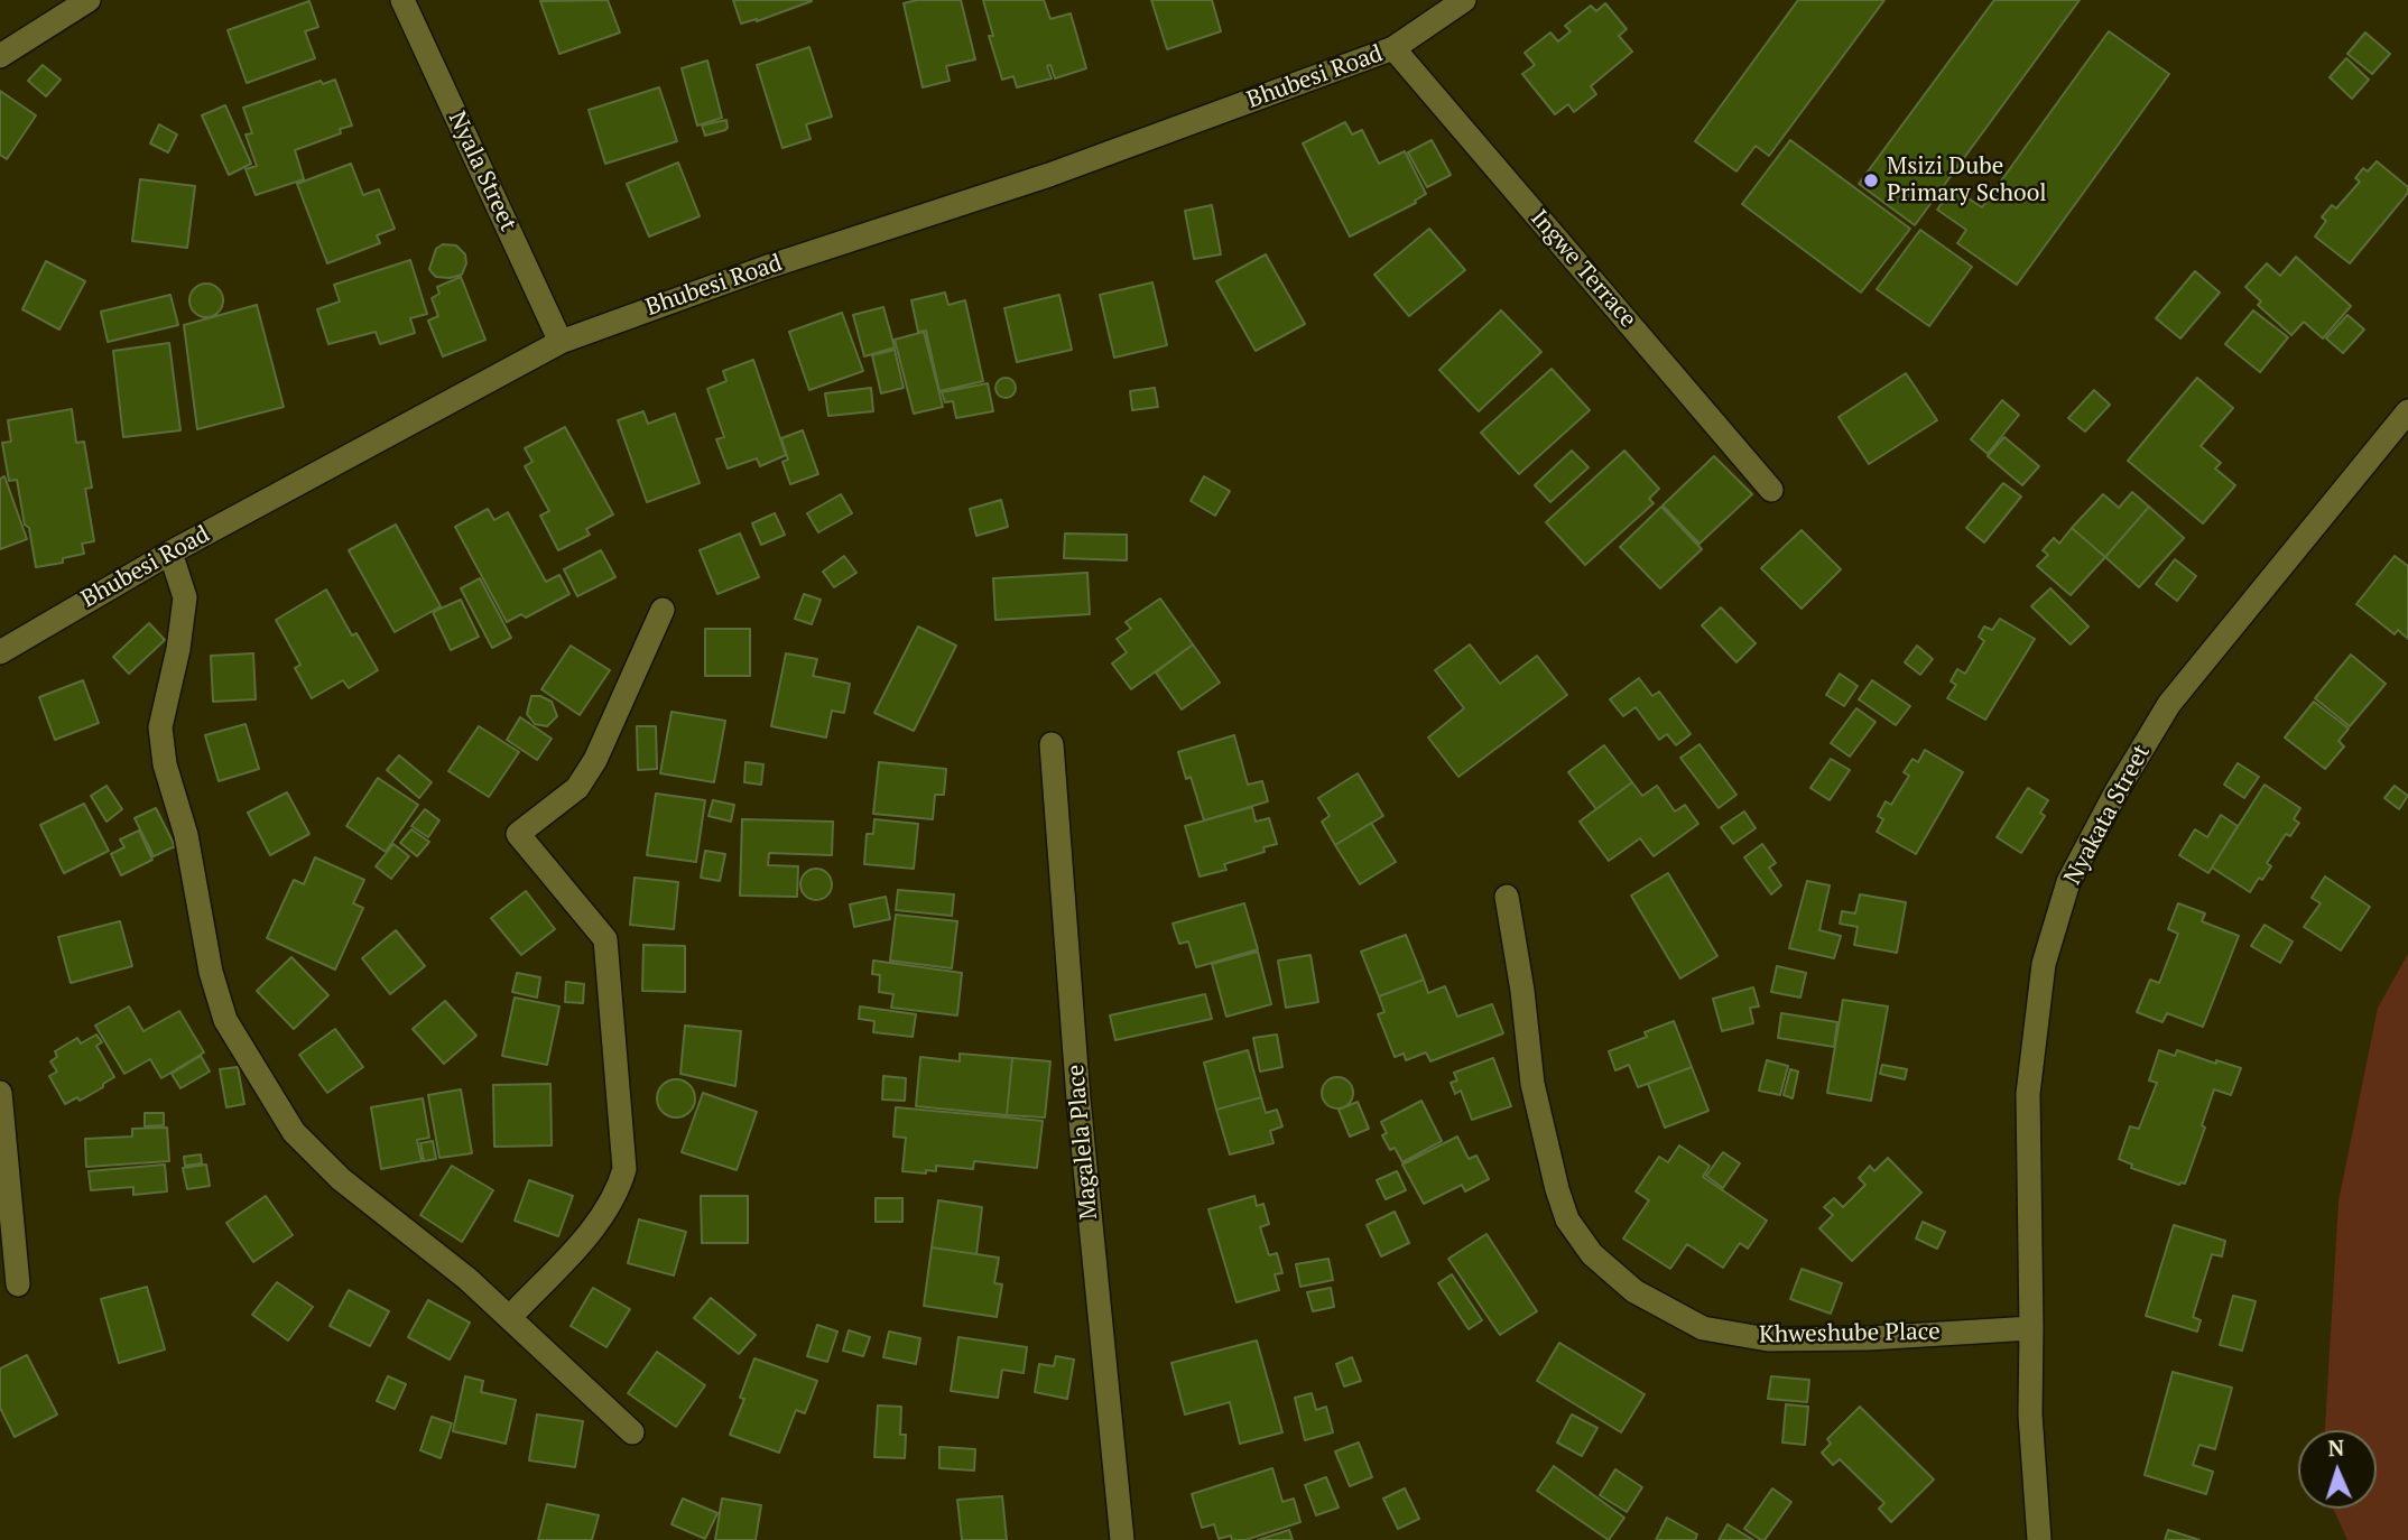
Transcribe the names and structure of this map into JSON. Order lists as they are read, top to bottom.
{
  "streets": {
    "street": [
      "Bhubesi Road",
      "Nyala Street",
      "Ingwe Terrace",
      "Nyakata Street",
      "Magalela Place",
      "Khweshube Place"
    ]
  },
  "crossings": [
    ["Bhubesi Road", "Nyala Street"],
    ["Bhubesi Road", "Ingwe Terrace"],
    ["Nyakata Street", "Khweshube Place"]
  ],
  "places": ["Msizi Dube Primary School"],
  "north": "top"
}
